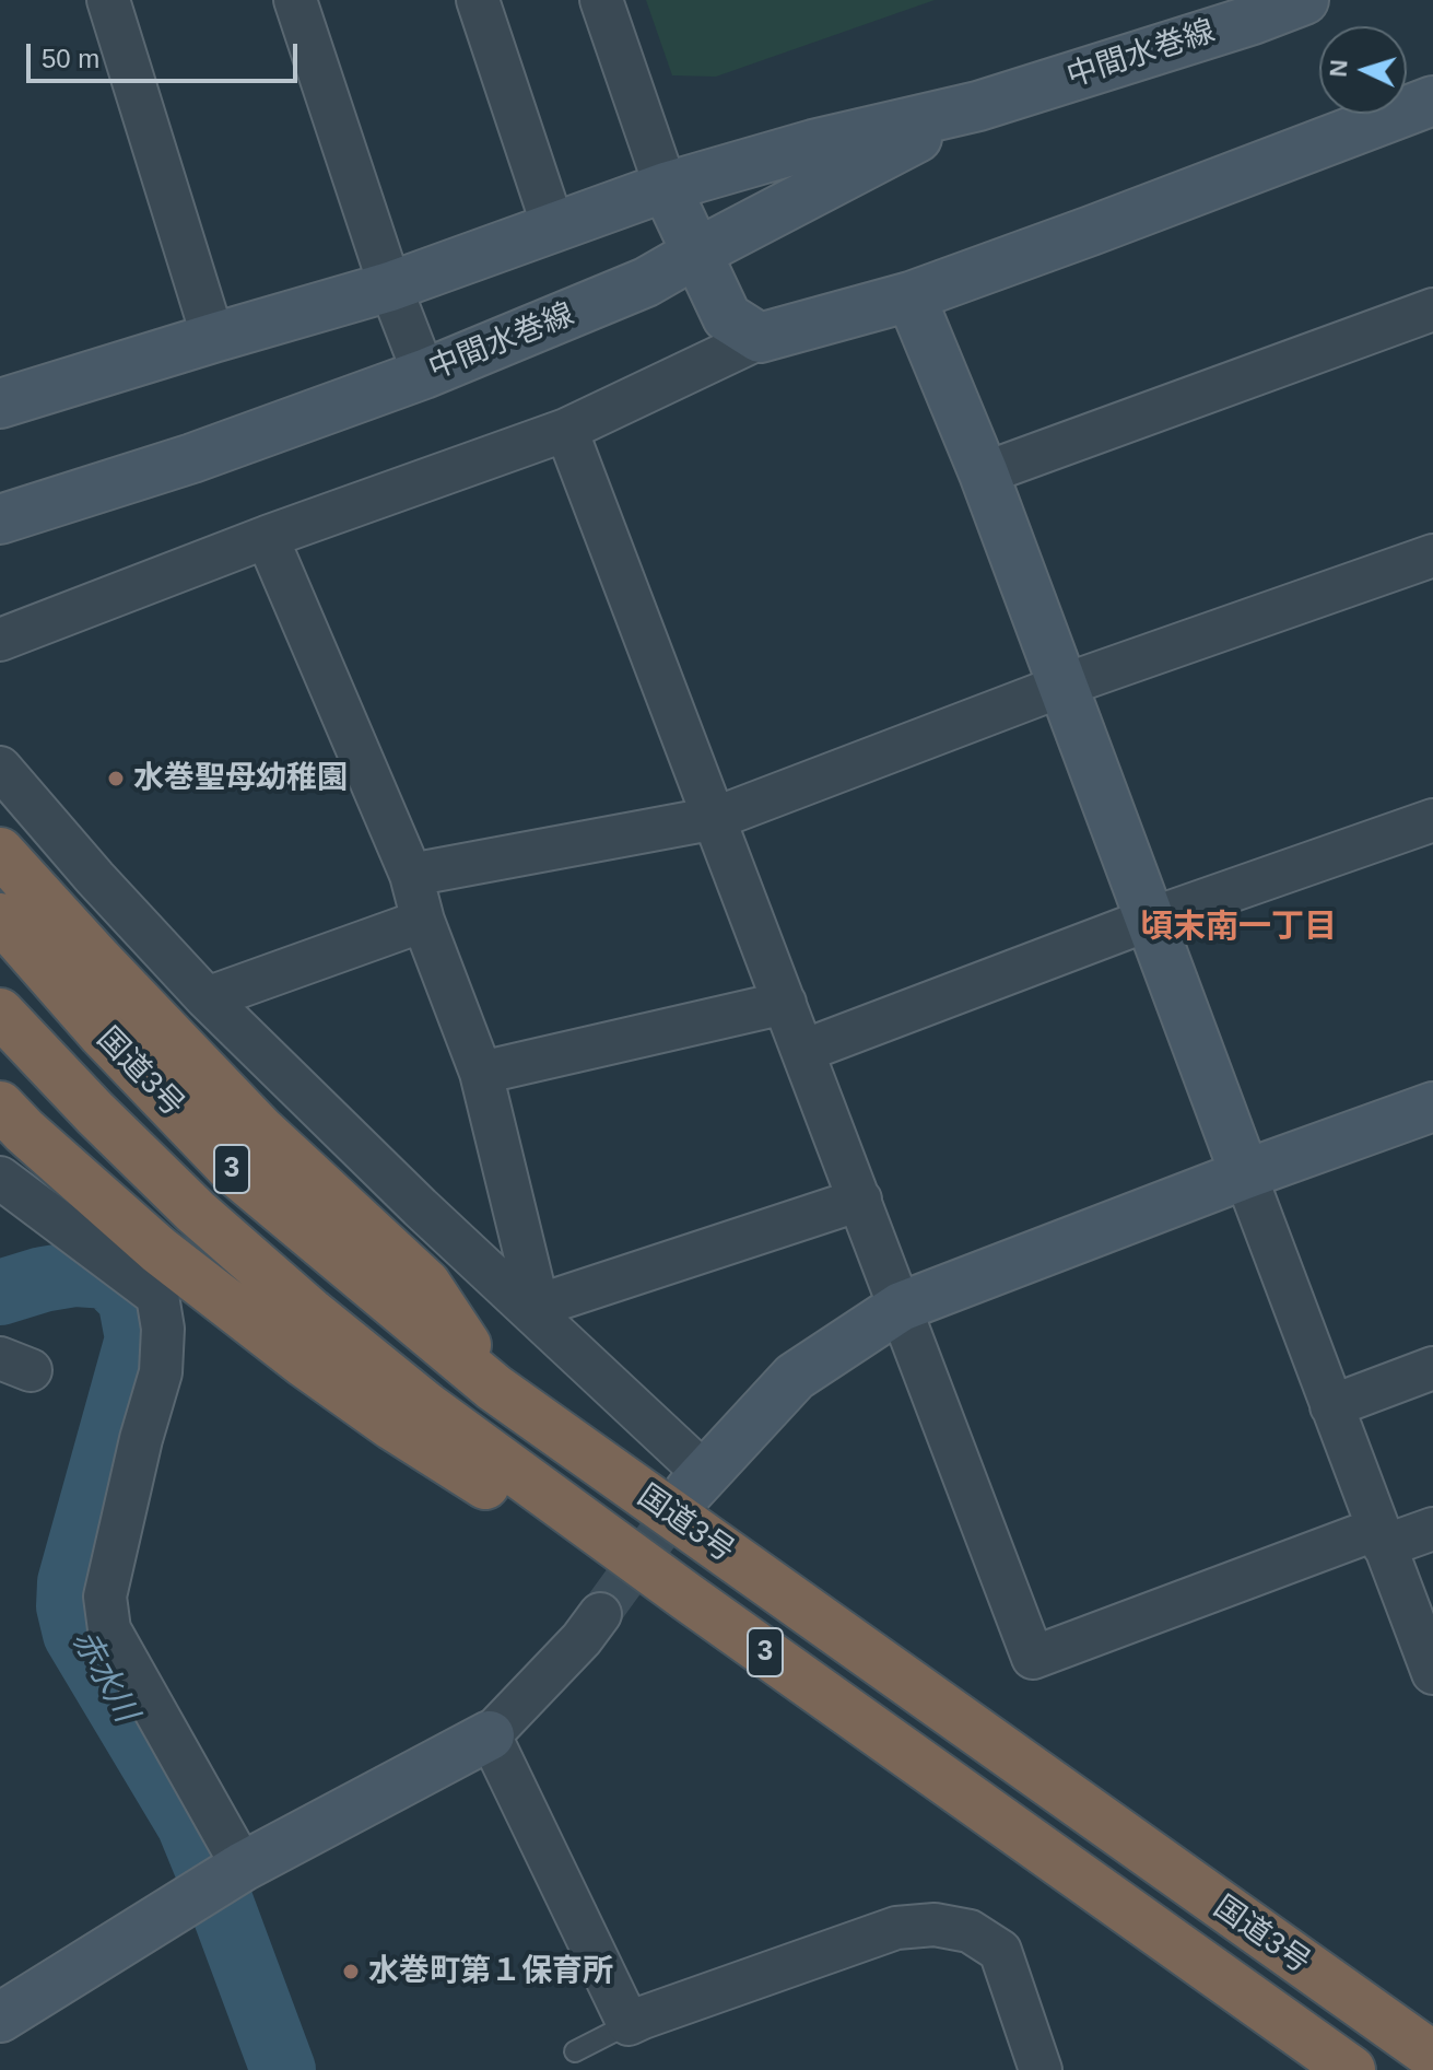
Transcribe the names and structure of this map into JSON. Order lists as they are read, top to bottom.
{
  "streets": {
    "highway": ["国道3号", "3"],
    "street": ["中間水巻線"]
  },
  "districts": ["頃末南一丁目"],
  "water": ["赤水川"],
  "places": ["水巻聖母幼稚園", "水巻町第１保育所"],
  "scale_bar": "50 m",
  "north": "left"
}
